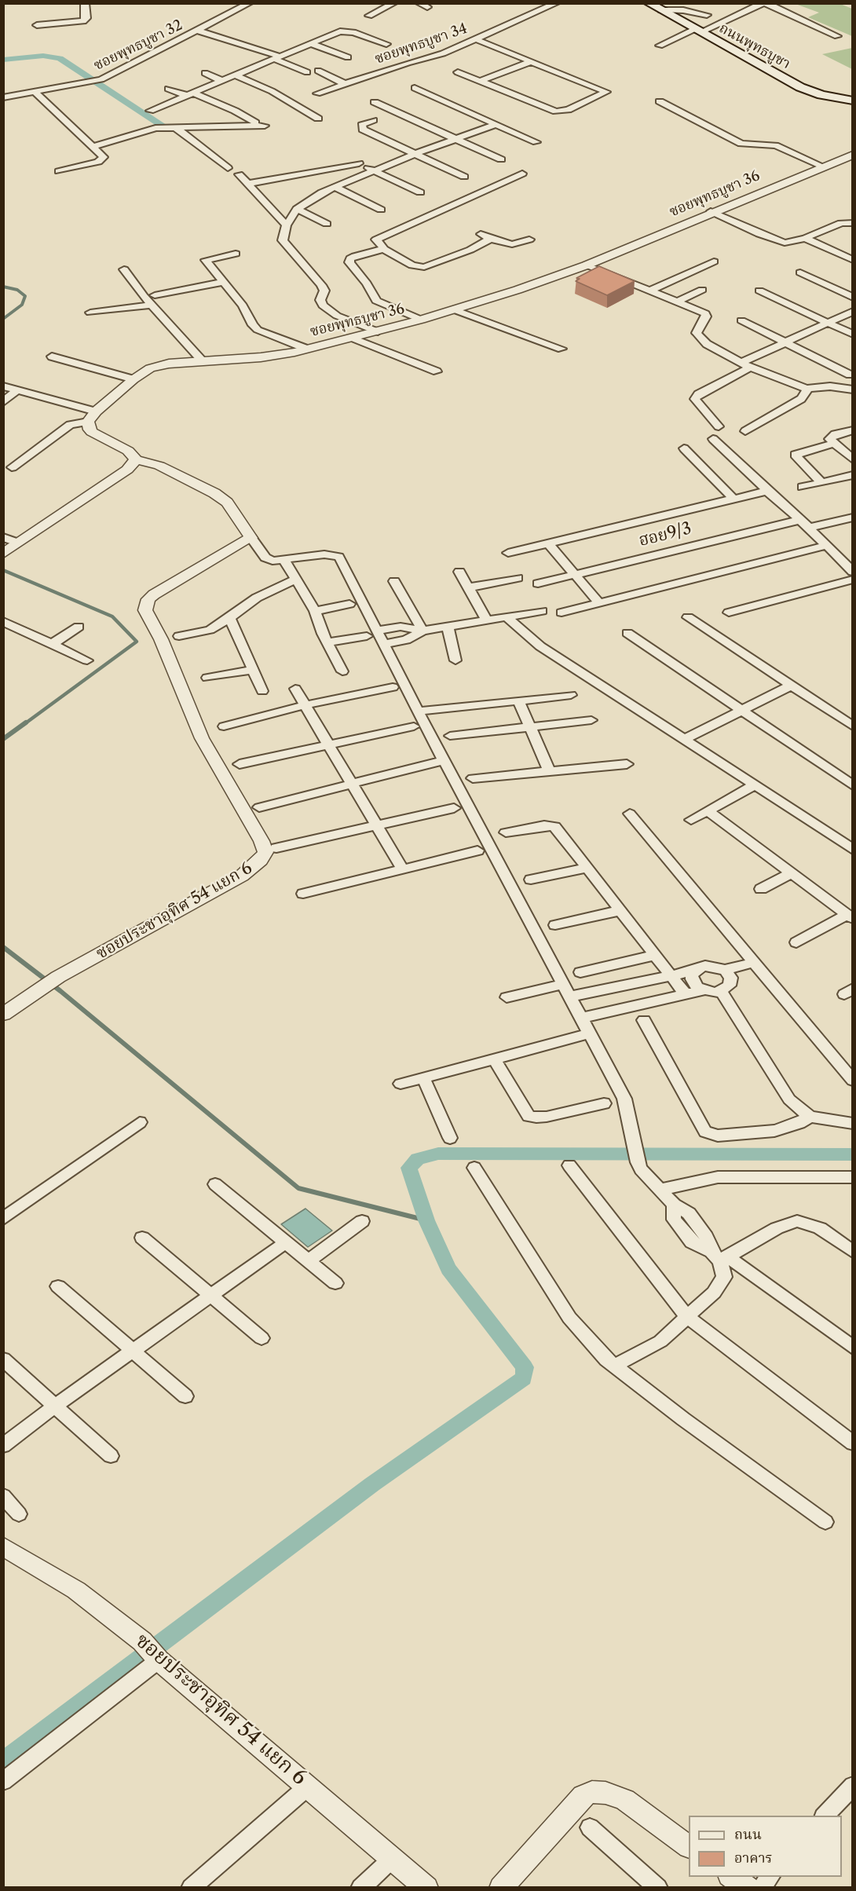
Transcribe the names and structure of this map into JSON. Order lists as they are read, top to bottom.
{
  "streets": {
    "main road": ["ถนนพุทธบูชา"],
    "street": [
      "ซอยพุทธบูชา 34",
      "ซอยพุทธบูชา 32",
      "ซอยพุทธบูชา 36",
      "ฮอย9/3",
      "ซอยประชาอุทิศ 54 แยก 6"
    ]
  },
  "legend": ["ถนน", "อาคาร"]
}
